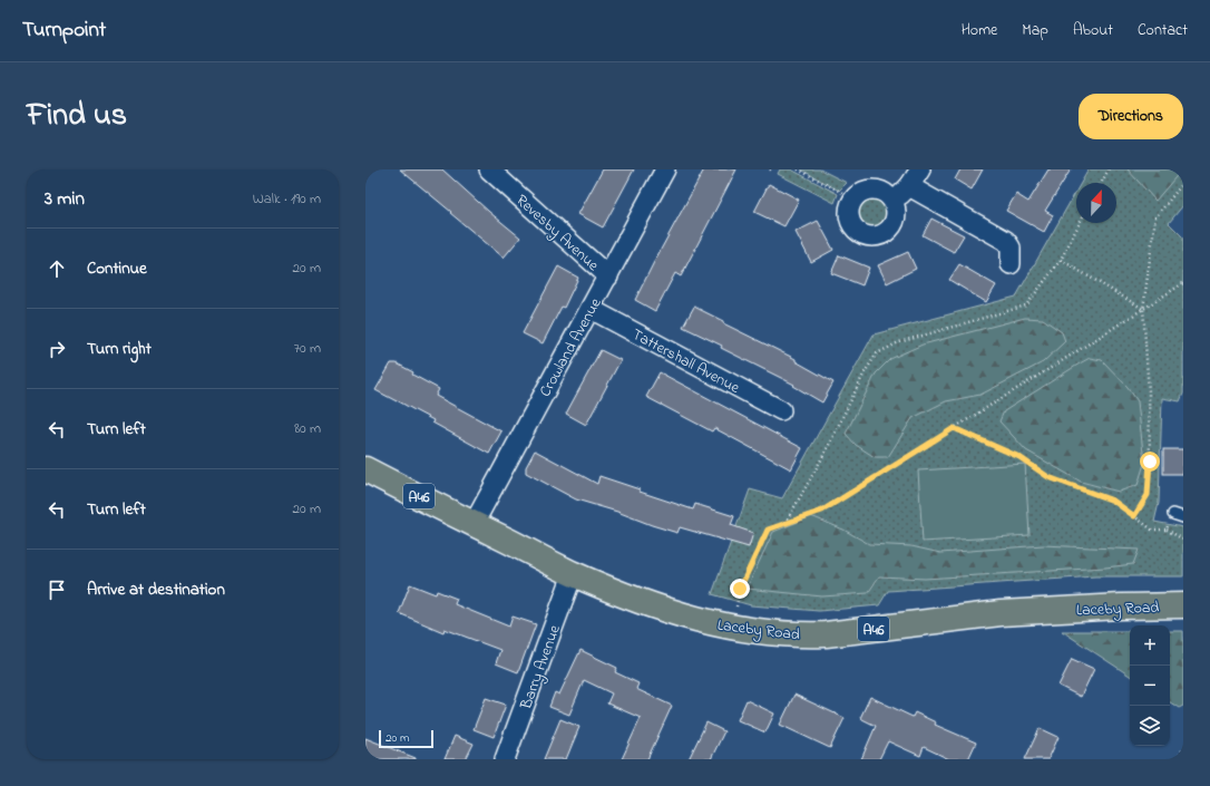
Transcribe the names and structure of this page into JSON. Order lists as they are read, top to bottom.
{
  "streets": {
    "highway": ["A46", "Laceby Road"],
    "street": [
      "Revesby Avenue",
      "Crowland Avenue",
      "Tattershall Avenue",
      "Barry Avenue"
    ]
  },
  "crossings": [
    ["Revesby Avenue", "Crowland Avenue"],
    ["Crowland Avenue", "Tattershall Avenue"],
    ["Crowland Avenue", "Laceby Road"],
    ["Laceby Road", "Barry Avenue"]
  ],
  "scale_bar": "20 m",
  "north": "top",
  "page": {
    "header": "Turnpoint",
    "nav": [
      "Home",
      "Map",
      "About",
      "Contact"
    ],
    "title": "Find us",
    "buttons": "Directions",
    "heading": ["3 min", "Walk · 190 m"],
    "list": [
      ["Continue", "20 m"],
      ["Turn right", "70 m"],
      ["Turn left", "80 m"],
      ["Turn left", "20 m"],
      "Arrive at destination"
    ],
    "map_buttons": ["+", "−"],
    "scale": "20 m"
  }
}
